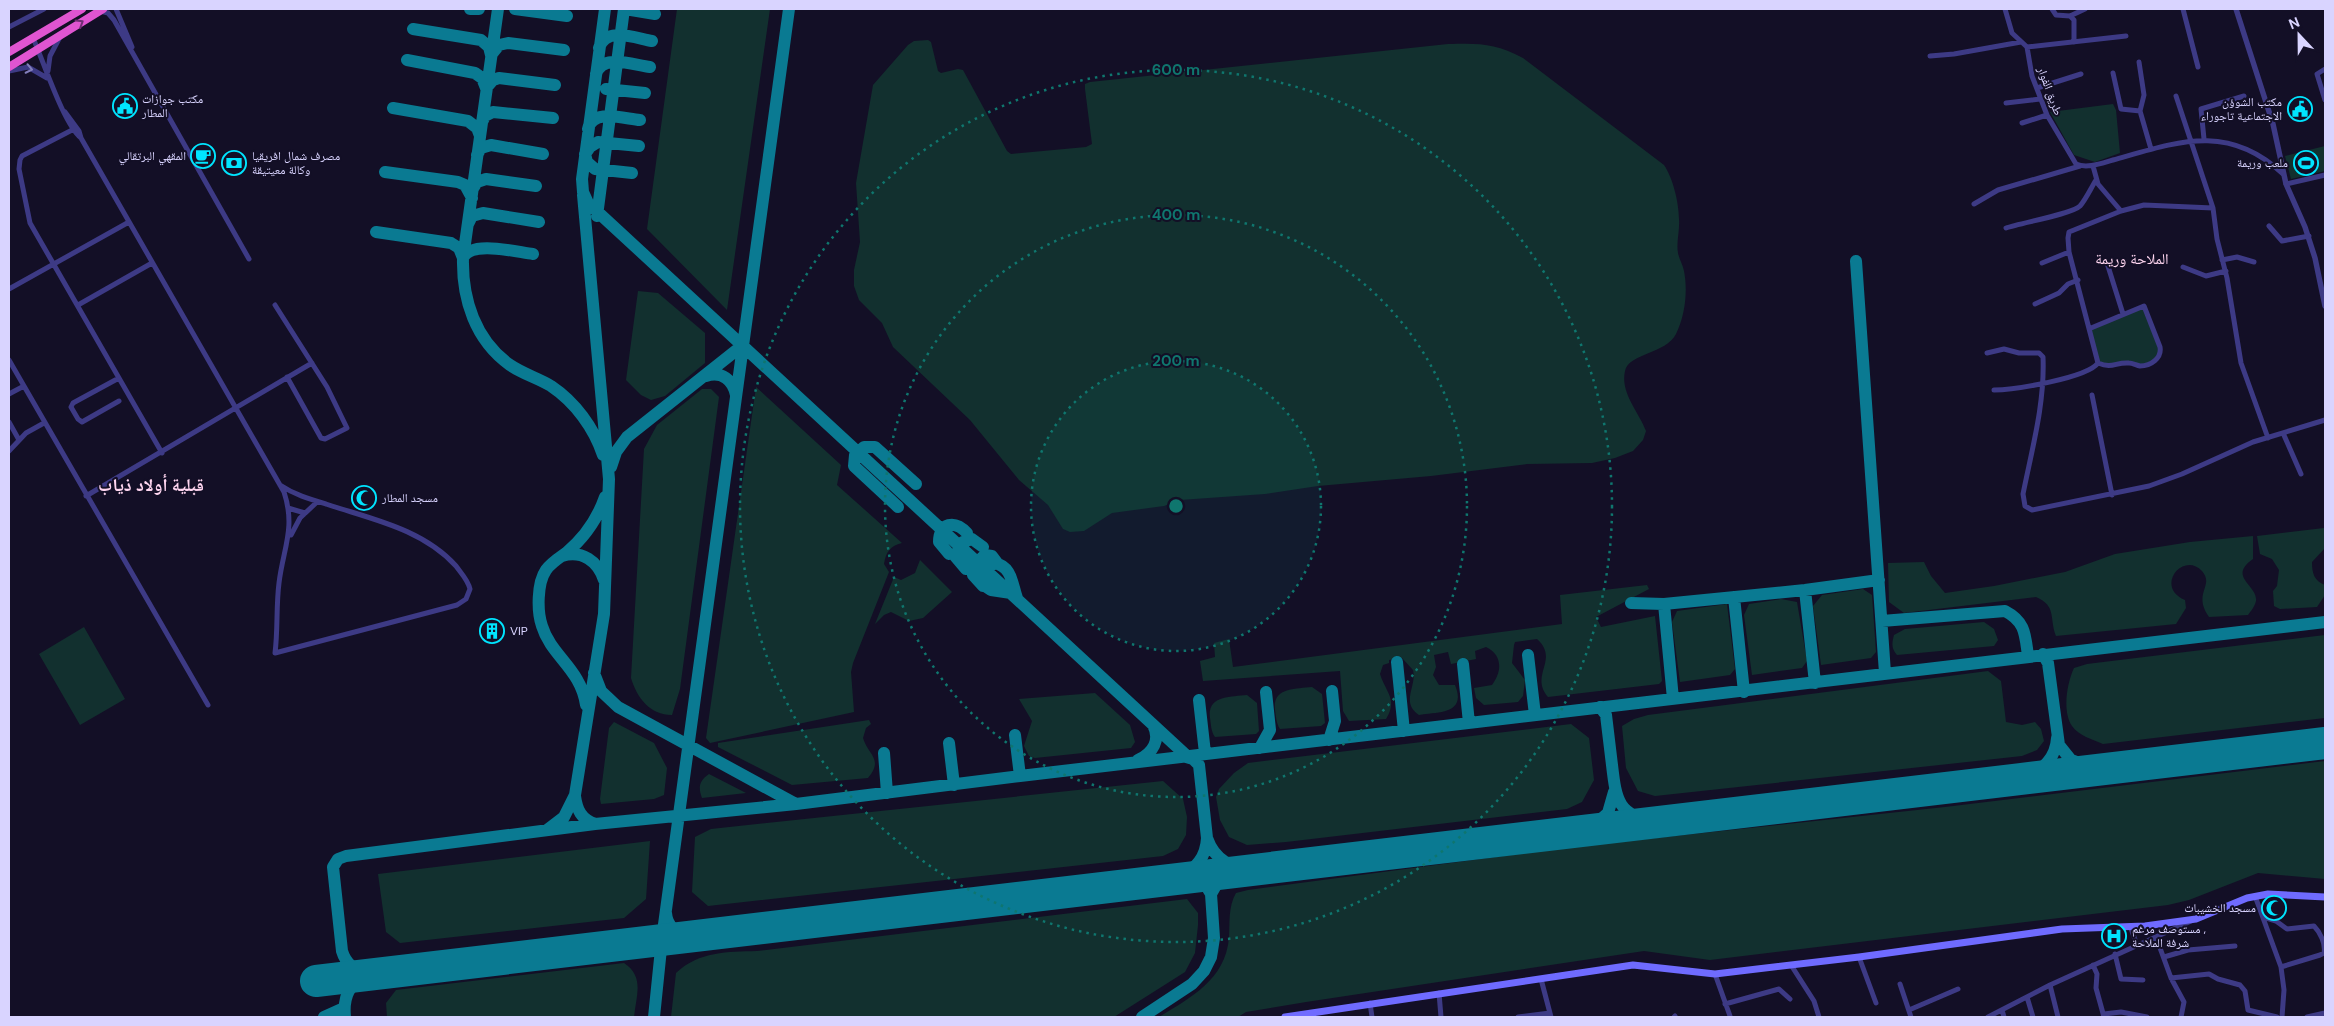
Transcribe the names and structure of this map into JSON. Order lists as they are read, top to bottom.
{
  "streets": {
    "street": ["طريق الفوار"]
  },
  "districts": ["الملاحة وريمة", "قبلية أولاد ذياب"],
  "places": {
    "public building": ["مكتب جوازات المطار", "مكتب الشوؤن الاجتماعية تاجوراء"],
    "cafe": ["المقهي البرتقالي"],
    "bank": ["مصرف شمال افريقيا وكالة معيتيقة"],
    "sports": ["ملعب وريمة"],
    "mosque": ["مسجد المطار", "مسجد الخشيبات"],
    "building": ["VIP"],
    "hospital": ["مستوصف مرغم , شرفة الملاحة"]
  },
  "north": "top",
  "rings": ["600 m", "400 m", "200 m"]
}
